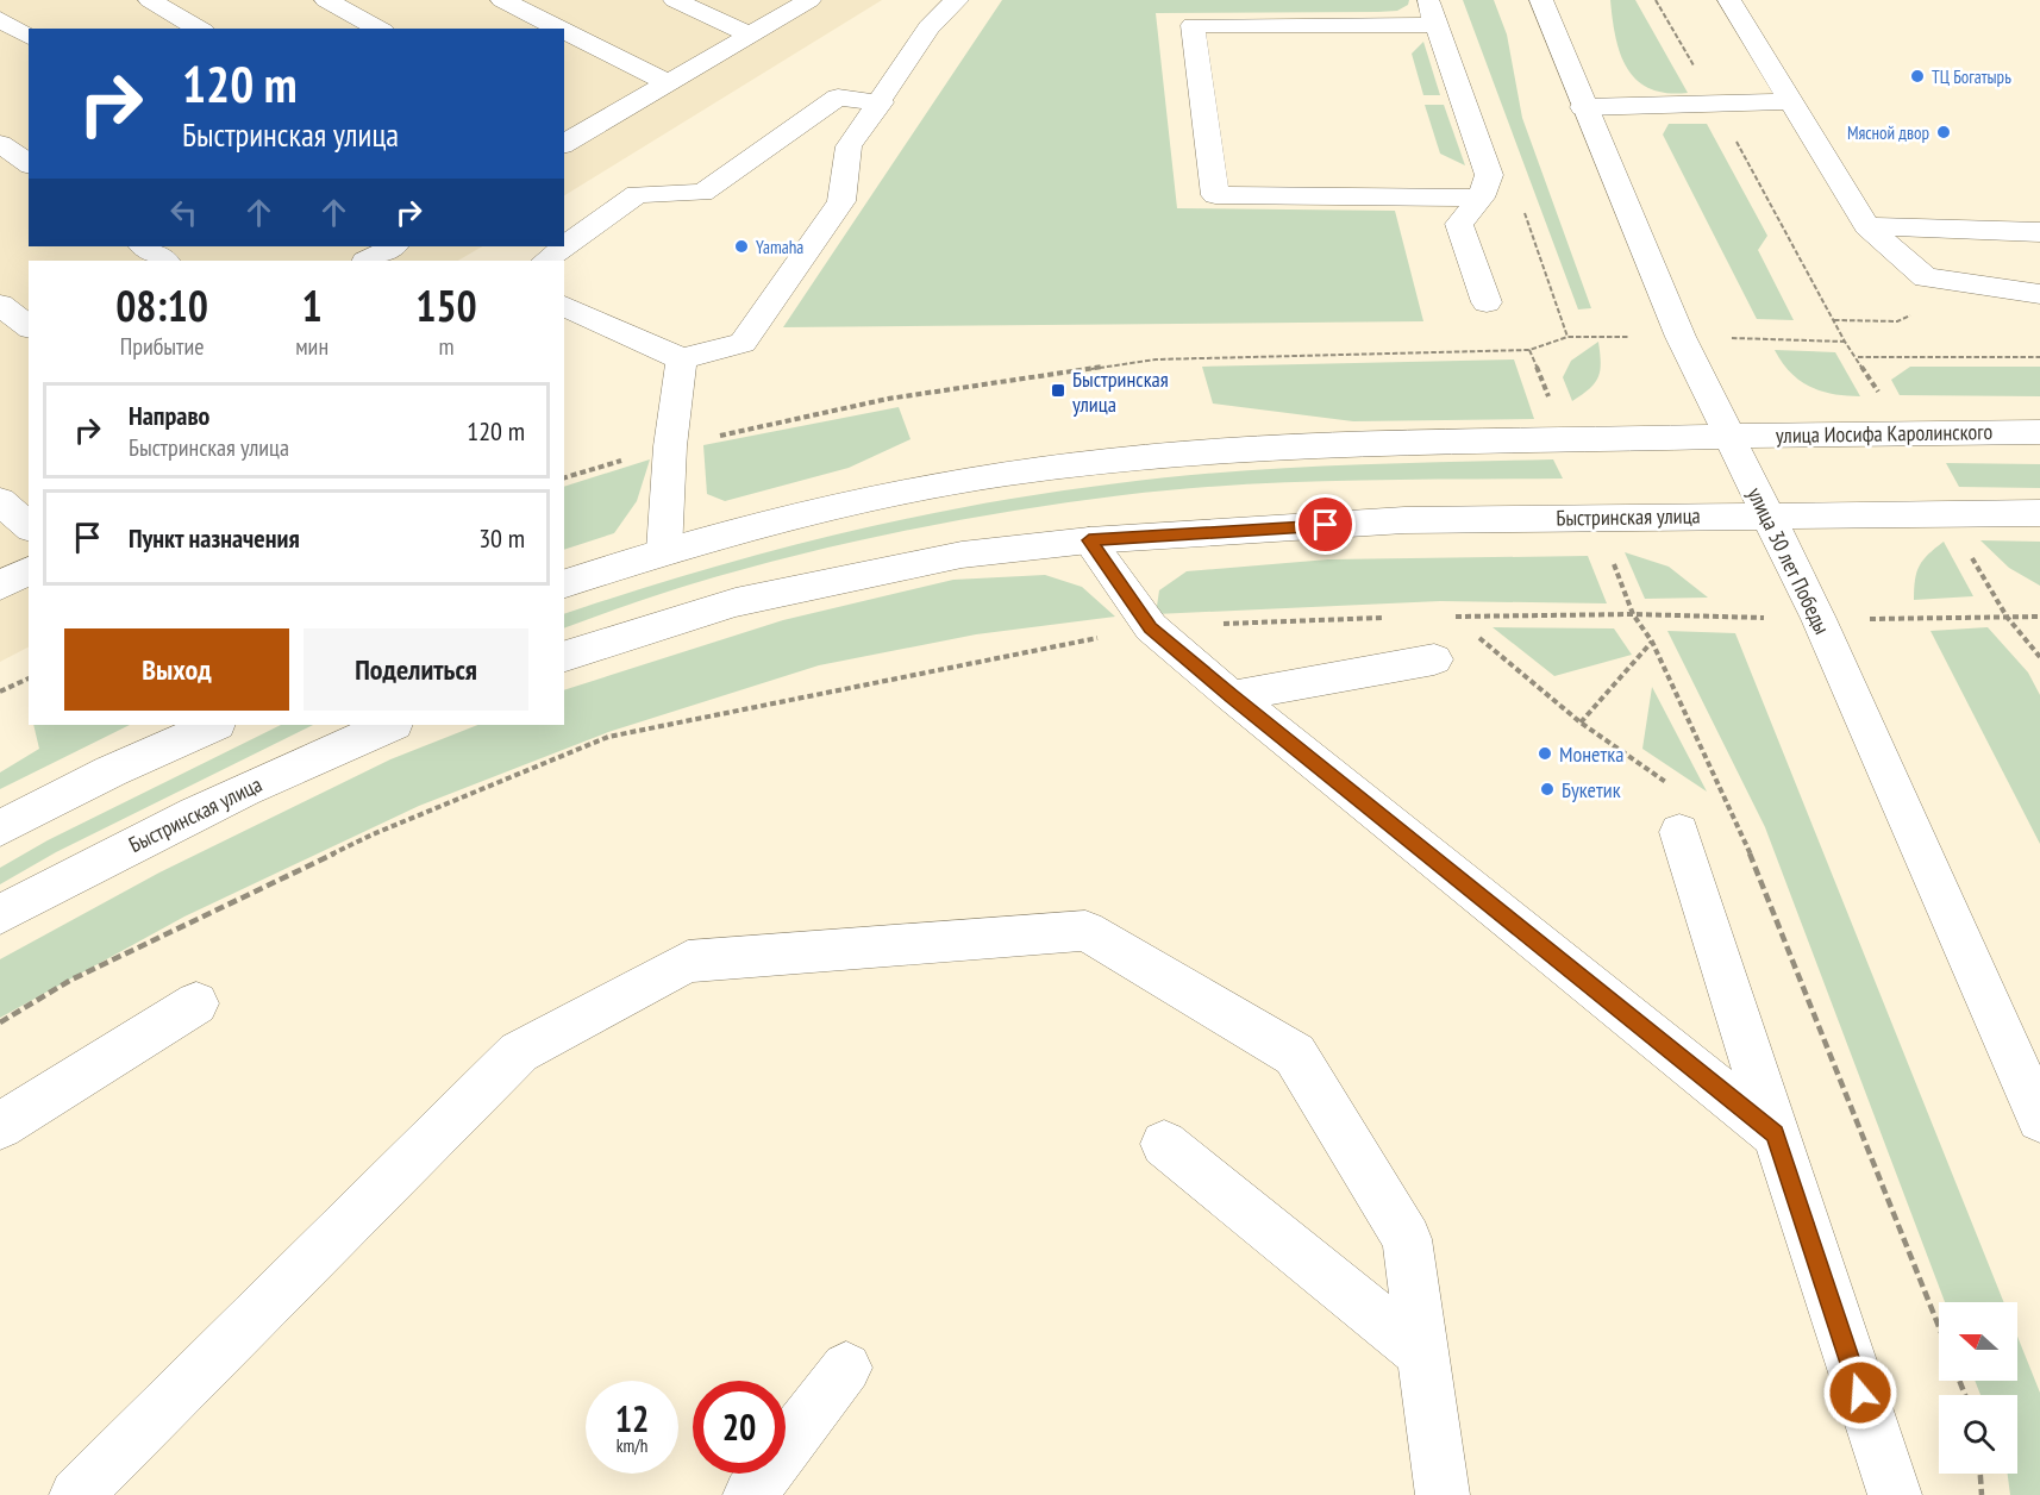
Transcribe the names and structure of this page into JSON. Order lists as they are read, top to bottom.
{
  "streets": {
    "main road": ["улица Иосифа Каролинского", "Быстринская улица", "улица 30 лет Победы"]
  },
  "crossings": [
    ["улица Иосифа Каролинского", "улица 30 лет Победы"],
    ["Быстринская улица", "улица 30 лет Победы"]
  ],
  "places": {
    "other": [
      "ТЦ Богатырь",
      "Мясной двор",
      "Yamaha",
      "Монетка",
      "Букетик"
    ],
    "transit": ["Быстринская улица"]
  },
  "north": "left",
  "page": {
    "turn": ["120 m", "Быстринская улица"],
    "eta": [
      "08:10",
      "Прибытие",
      "1",
      "мин",
      "150",
      "m"
    ],
    "list": [
      {
        "name": "Направо",
        "note": "Быстринская улица",
        "value": "120 m"
      },
      {
        "name": "Пункт назначения",
        "value": "30 m"
      }
    ],
    "buttons": ["Выход", "Поделиться"],
    "speed": "12 km/h",
    "limit": "20"
  }
}
